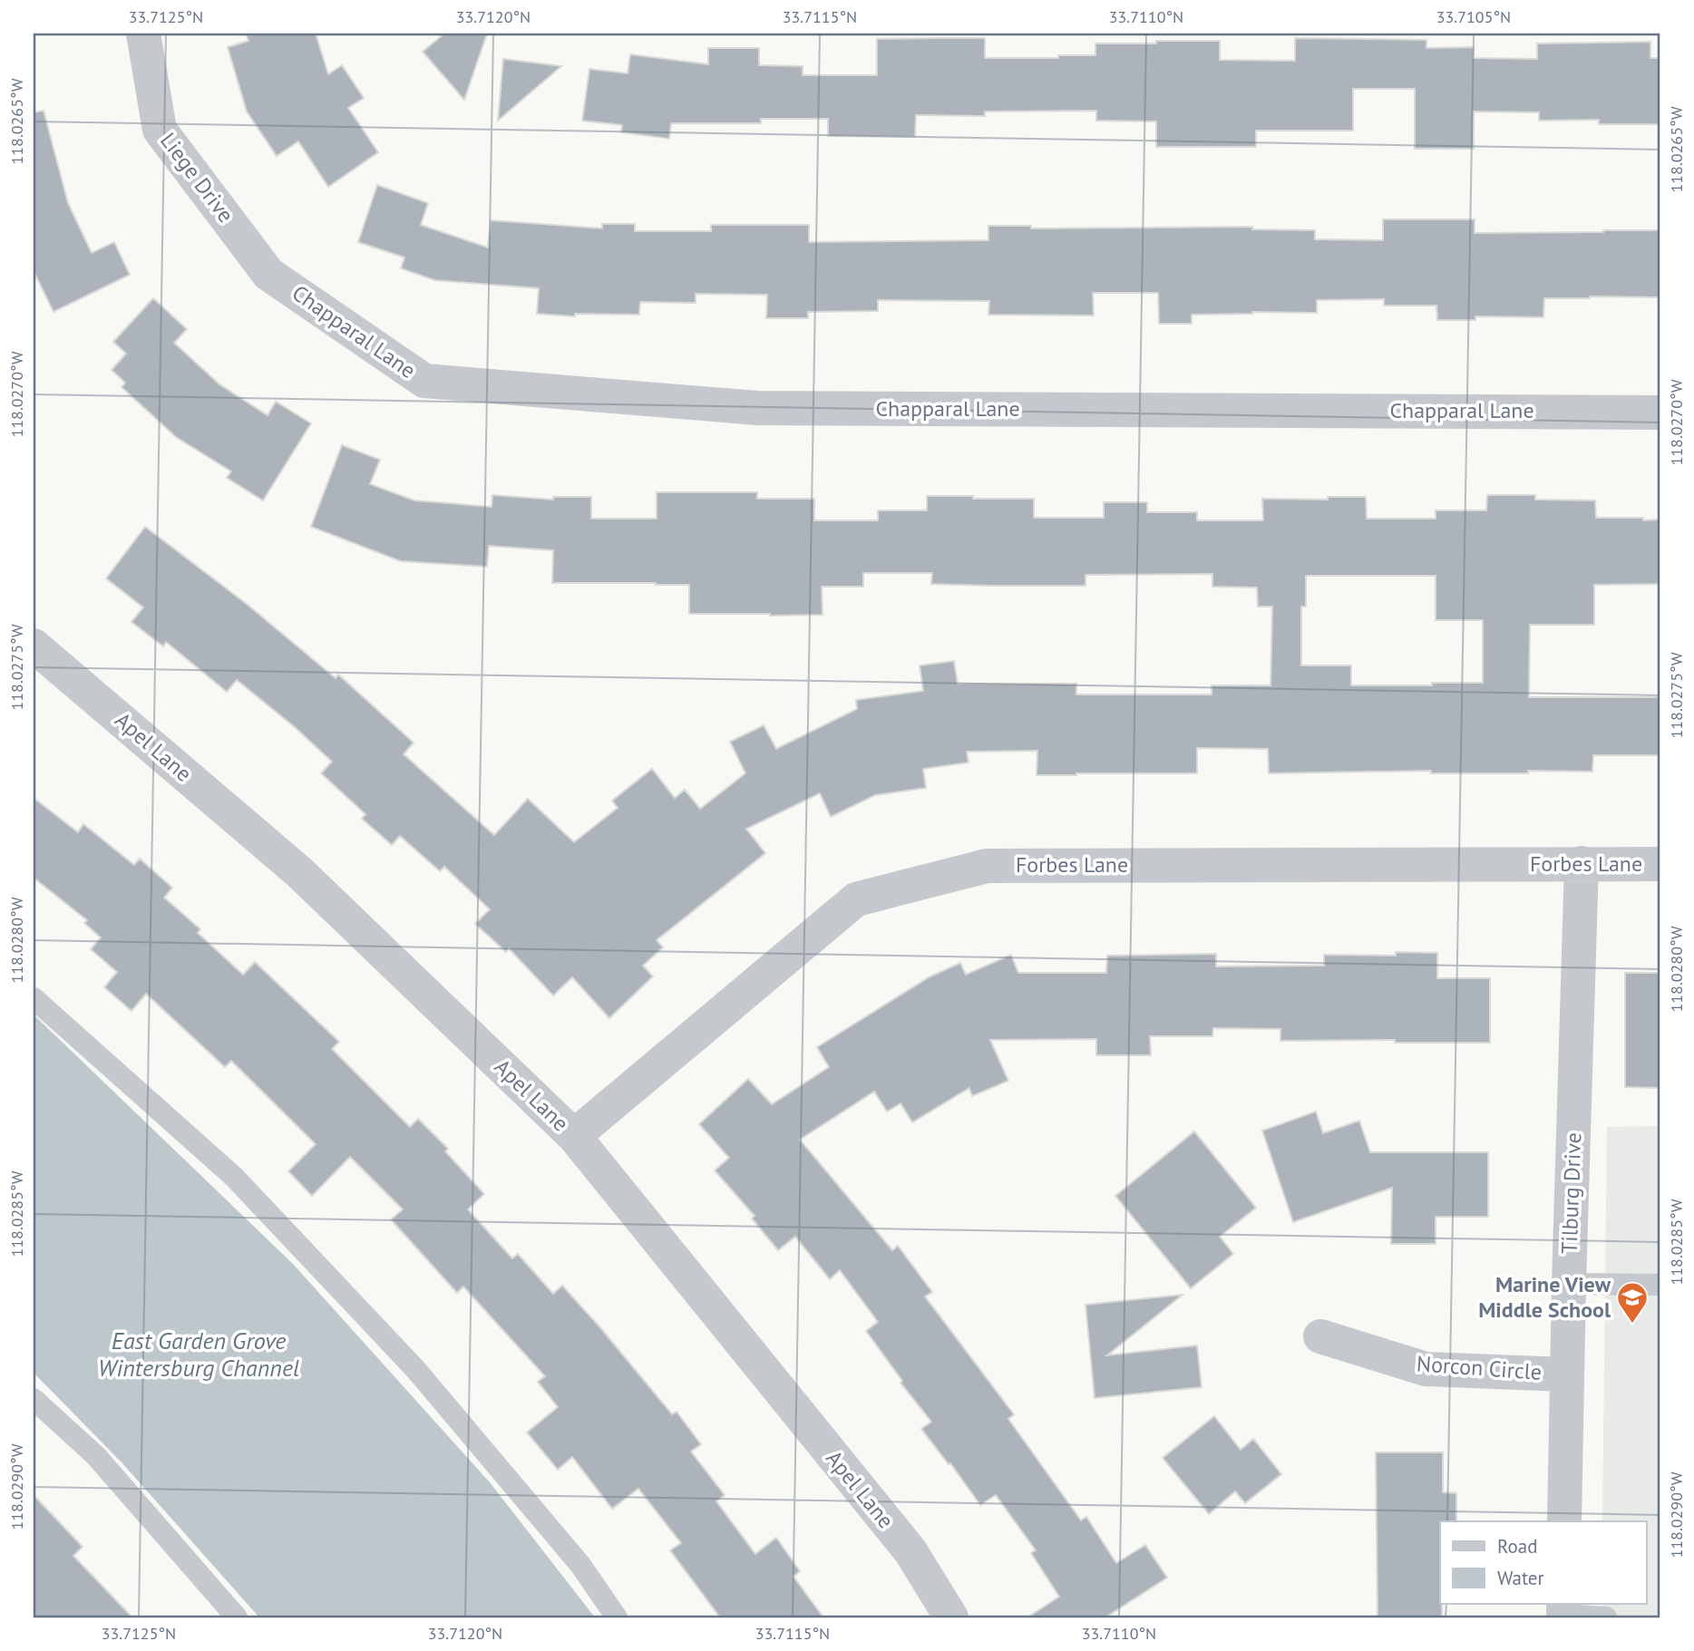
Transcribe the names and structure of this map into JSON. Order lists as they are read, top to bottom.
{
  "streets": {
    "street": [
      "Liege Drive",
      "Chapparal Lane",
      "Apel Lane",
      "Forbes Lane",
      "Tilburg Drive",
      "Norcon Circle"
    ]
  },
  "crossings": [
    ["Liege Drive", "Chapparal Lane"],
    ["Apel Lane", "Forbes Lane"],
    ["Forbes Lane", "Tilburg Drive"],
    ["Tilburg Drive", "Norcon Circle"]
  ],
  "water": ["East Garden Grove Wintersburg Channel"],
  "places": {
    "school or university": ["Marine View Middle School"]
  },
  "legend": ["Road", "Water"],
  "coordinates": [
    "33.7125°N",
    "33.7120°N",
    "33.7115°N",
    "33.7110°N",
    "33.7105°N",
    "118.0265°W",
    "118.0270°W",
    "118.0275°W",
    "118.0280°W",
    "118.0285°W",
    "118.0290°W"
  ]
}
